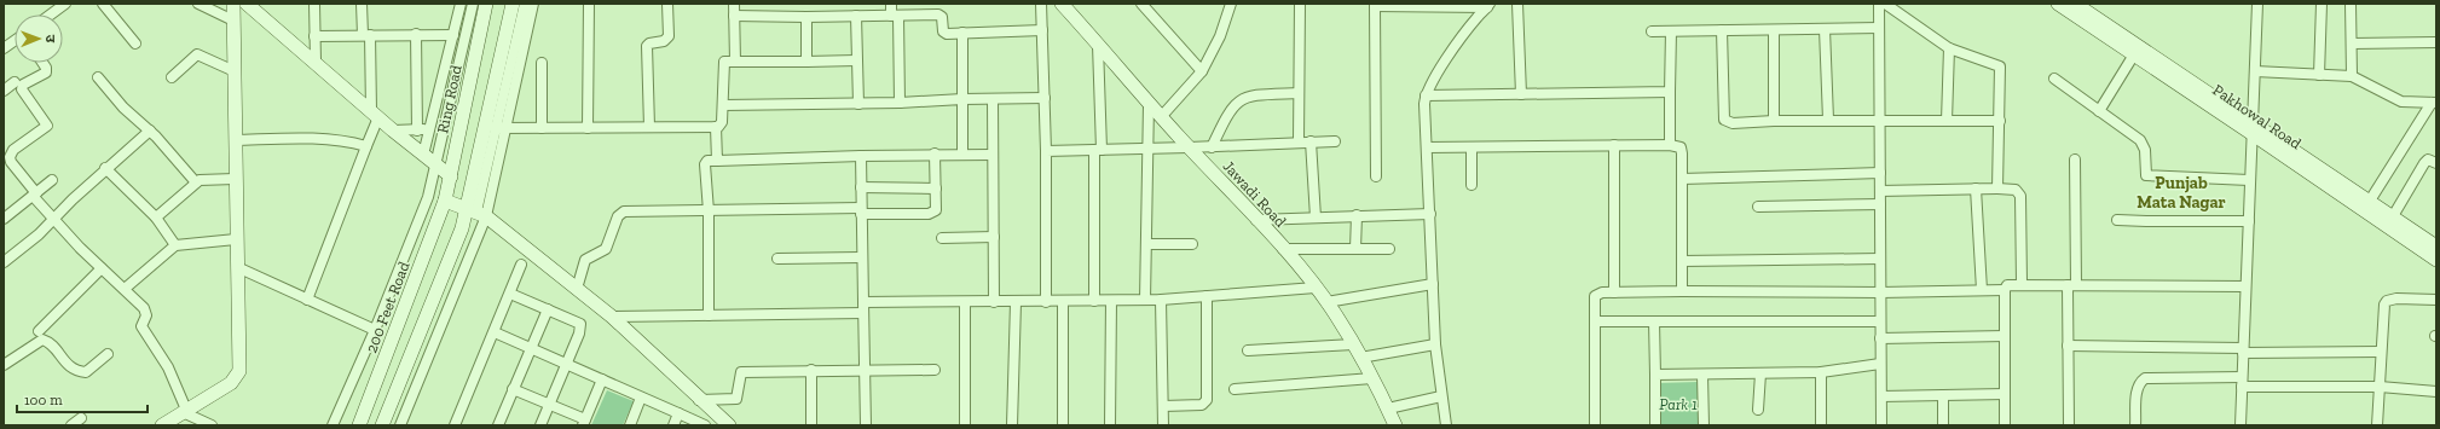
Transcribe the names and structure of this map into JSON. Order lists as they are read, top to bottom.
{
  "streets": {
    "street": [
      "Ring Road",
      "Pakhowal Road",
      "Jawadi Road",
      "200 Feet Road"
    ]
  },
  "crossings": [
    ["Ring Road", "200 Feet Road"]
  ],
  "districts": ["Punjab Mata Nagar"],
  "parks": ["Park 1"],
  "scale_bar": "100 m",
  "north": "right"
}
